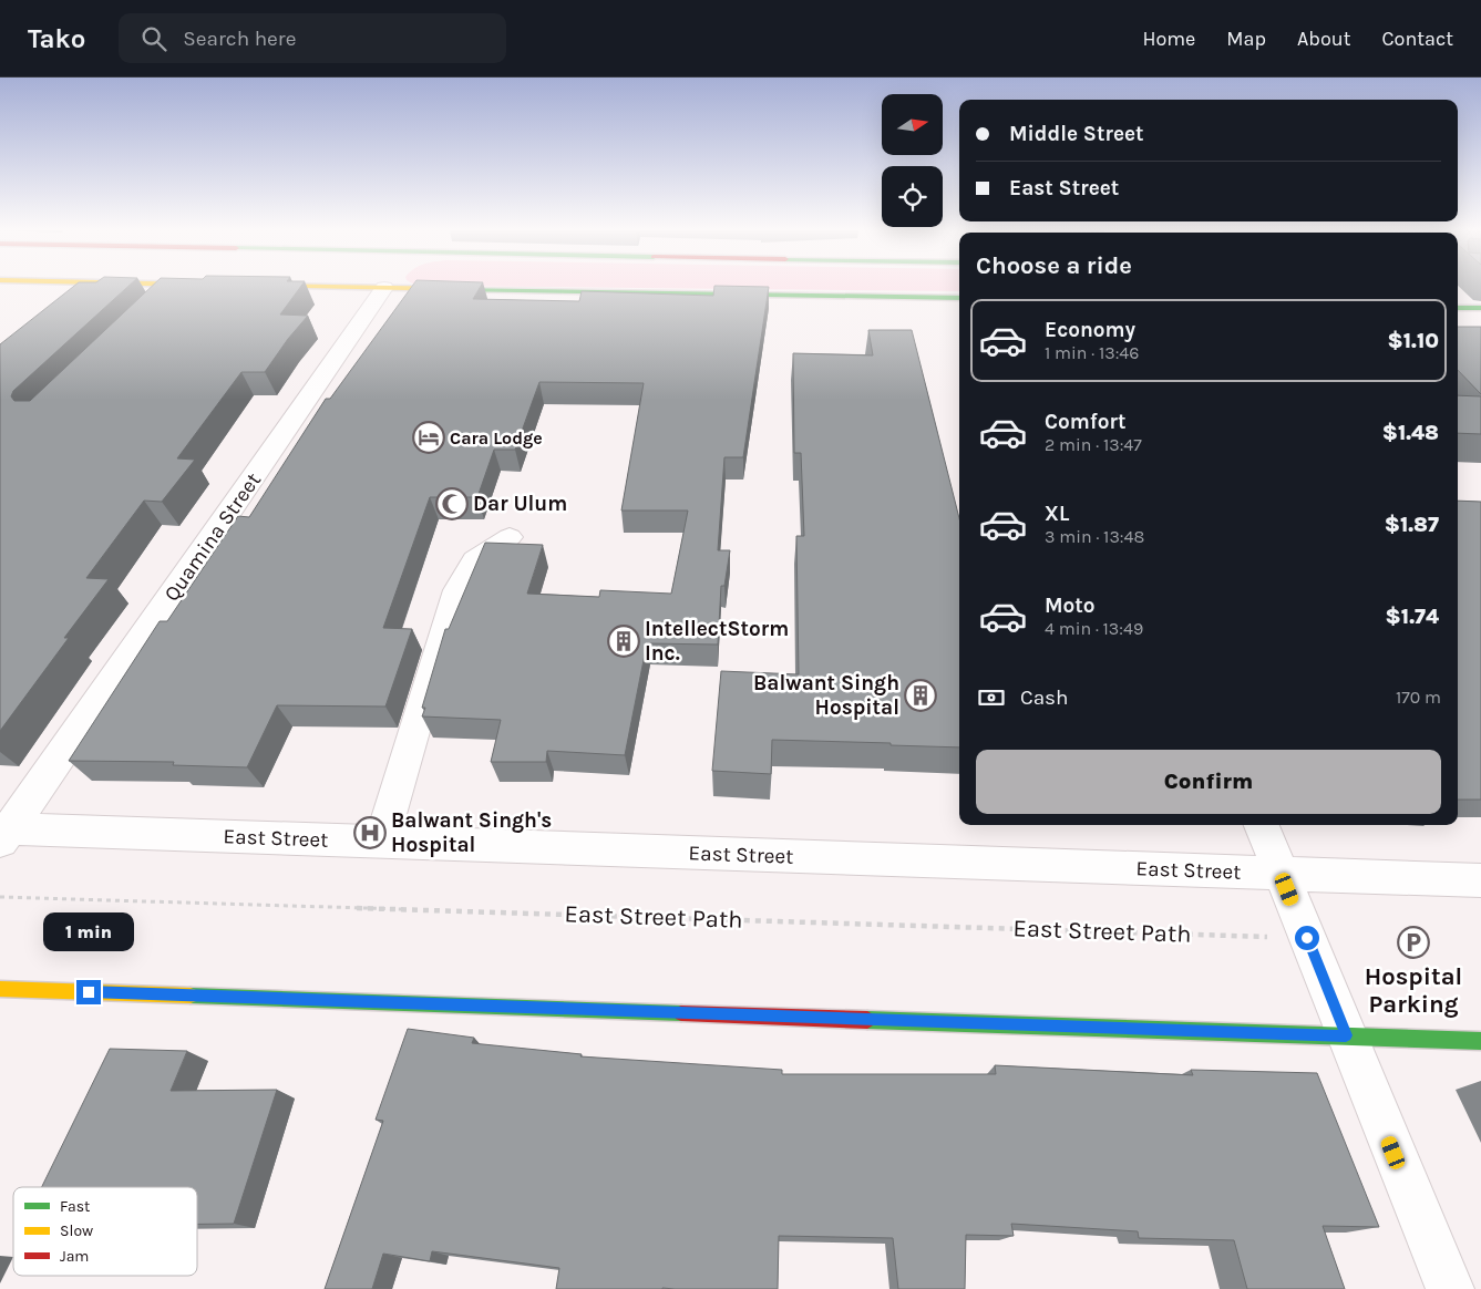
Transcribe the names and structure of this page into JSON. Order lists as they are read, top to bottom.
{
  "streets": {
    "street": ["Quamina Street", "East Street"],
    "path": ["East Street Path"]
  },
  "crossings": [
    ["Quamina Street", "East Street"]
  ],
  "places": {
    "hotel": ["Cara Lodge"],
    "mosque": ["Dar Ulum"],
    "building": ["IntellectStorm Inc.", "Balwant Singh Hospital"],
    "hospital": ["Balwant Singh's Hospital"],
    "parking": ["Hospital Parking"]
  },
  "legend": ["Fast", "Slow", "Jam"],
  "north": "right",
  "page": {
    "header": "Tako",
    "search": "Search here",
    "nav": [
      "Home",
      "Map",
      "About",
      "Contact"
    ],
    "banner": ["Middle Street", "East Street"],
    "heading": "Choose a ride",
    "list": [
      {
        "name": "Economy",
        "note": "1 min · 13:46",
        "value": "$1.10"
      },
      {
        "name": "Comfort",
        "note": "2 min · 13:47",
        "value": "$1.48"
      },
      {
        "name": "XL",
        "note": "3 min · 13:48",
        "value": "$1.87"
      },
      {
        "name": "Moto",
        "note": "4 min · 13:49",
        "value": "$1.74"
      }
    ],
    "pay": ["Cash", "170 m"],
    "buttons": "Confirm",
    "bubble": "1 min"
  }
}
